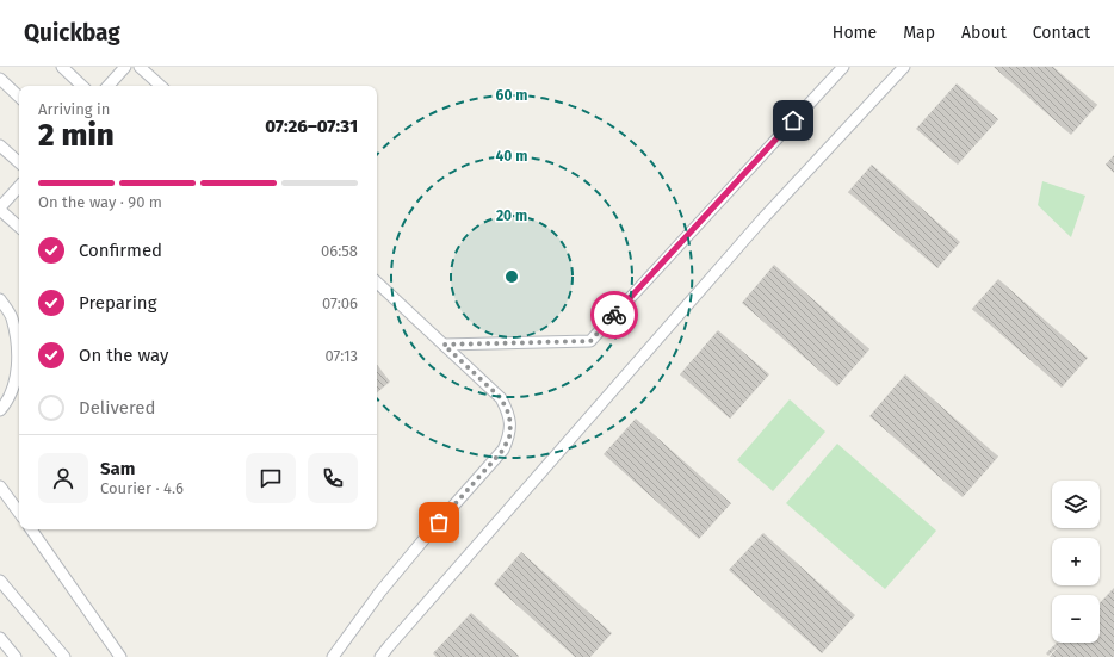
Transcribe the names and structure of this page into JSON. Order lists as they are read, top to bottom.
{
  "page": {
    "header": "Quickbag",
    "nav": [
      "Home",
      "Map",
      "About",
      "Contact"
    ],
    "heading": ["2 min", "Arriving in", "07:26–07:31"],
    "panel": ["Sam", "Courier · 4.6"],
    "bar": "On the way · 90 m",
    "list": [
      ["Confirmed", "06:58"],
      ["Preparing", "07:06"],
      ["On the way", "07:13"],
      "Delivered"
    ],
    "map_buttons": ["+", "−"]
  },
  "rings": ["60 m", "40 m", "20 m"]
}
